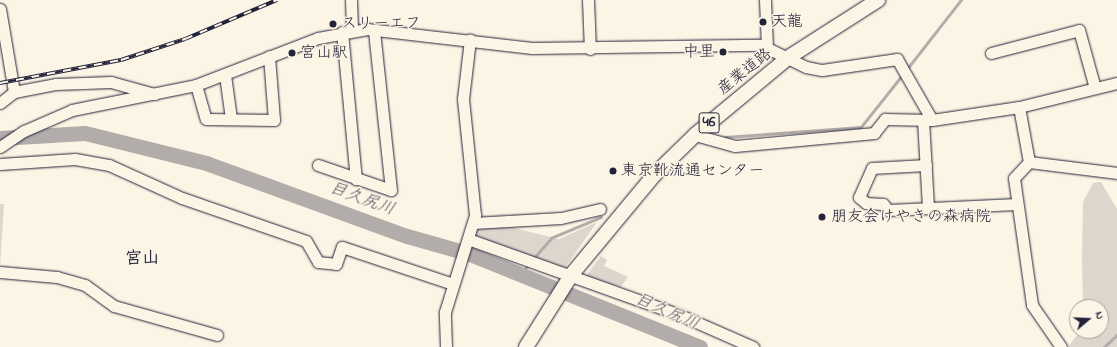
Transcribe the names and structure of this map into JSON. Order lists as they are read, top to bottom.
{
  "streets": {
    "main road": ["産業道路", "46"]
  },
  "crossings": [
    ["産業道路", "46"]
  ],
  "districts": ["宮山"],
  "water": ["目久尻川"],
  "places": [
    "天龍",
    "スリーエフ",
    "中里",
    "宮山駅",
    "東京靴流通センター",
    "朋友会けやきの森病院"
  ],
  "north": "right"
}
